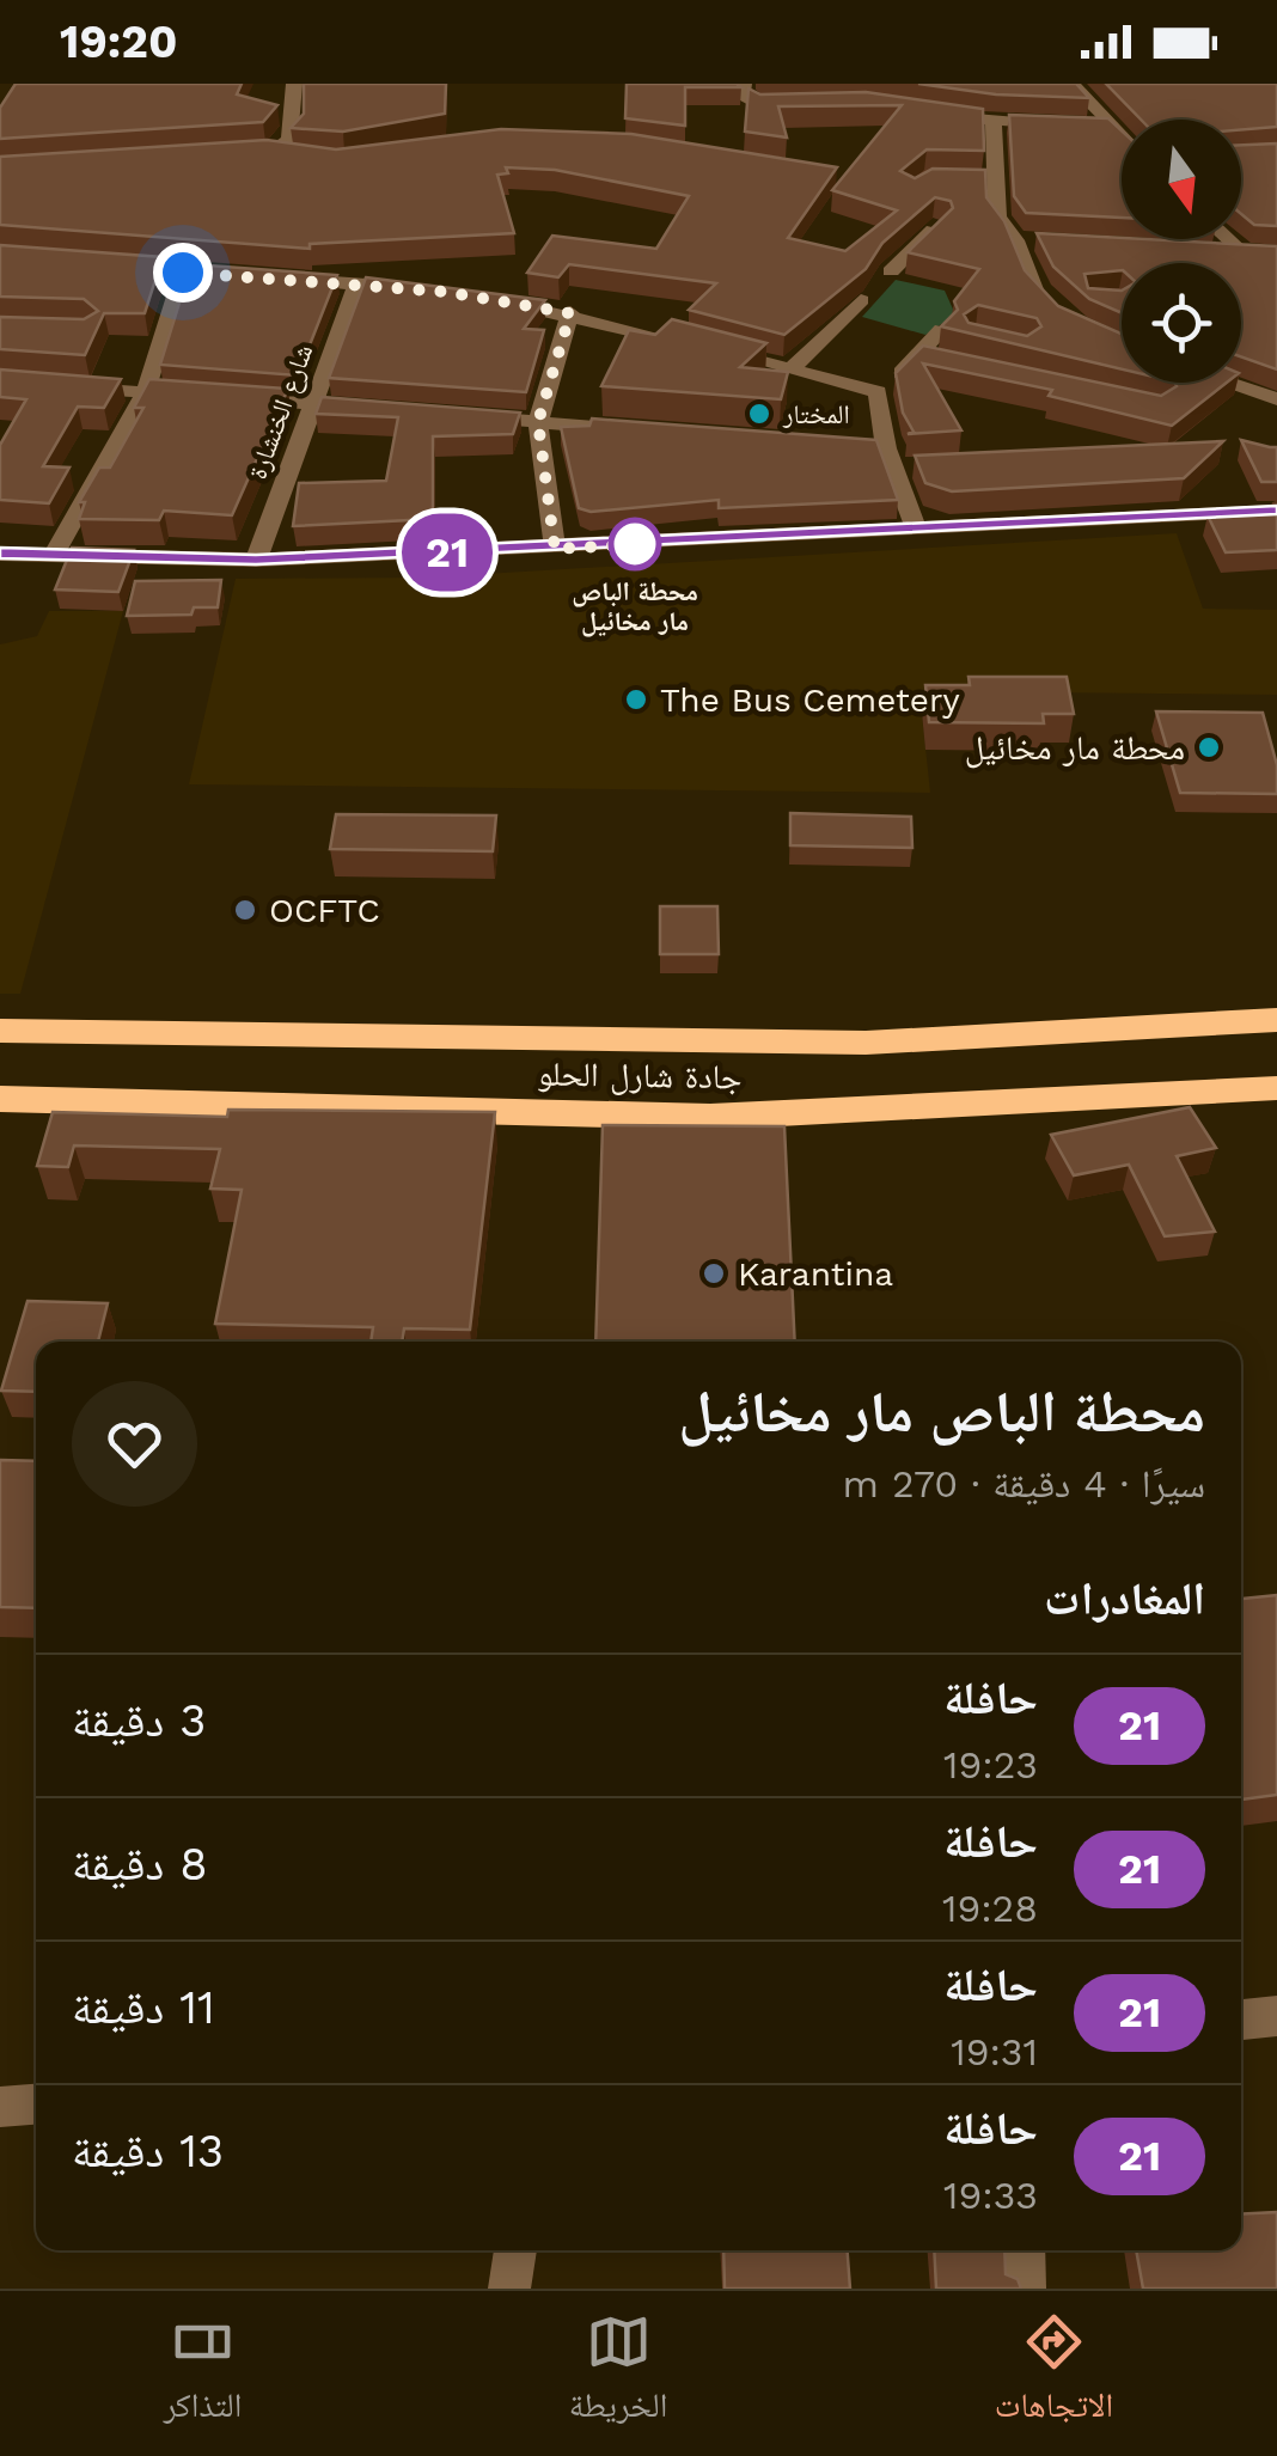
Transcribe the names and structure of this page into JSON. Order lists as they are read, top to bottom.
{
  "streets": {
    "highway": ["جادة شارل الحلو"],
    "street": ["شارع الخنشارة"]
  },
  "places": [
    "المختار",
    "محطة الباص مار مخائيل",
    "The Bus Cemetery",
    "محطة مار مخائيل",
    "OCFTC",
    "Karantina"
  ],
  "lines": ["bus line 21"],
  "north": "bottom",
  "page": {
    "status": "19:20",
    "on_map": "21",
    "heading": [
      ["محطة الباص مار مخائيل", "سيرًا · 4 دقيقة · 270 m"],
      "المغادرات"
    ],
    "list": [
      {
        "mark": "21",
        "name": "حافلة",
        "note": "19:23",
        "value": "3 دقيقة"
      },
      {
        "mark": "21",
        "name": "حافلة",
        "note": "19:28",
        "value": "8 دقيقة"
      },
      {
        "mark": "21",
        "name": "حافلة",
        "note": "19:31",
        "value": "11 دقيقة"
      },
      {
        "mark": "21",
        "name": "حافلة",
        "note": "19:33",
        "value": "13 دقيقة"
      }
    ],
    "tabs": ["الاتجاهات", "الخريطة", "التذاكر"]
  }
}
